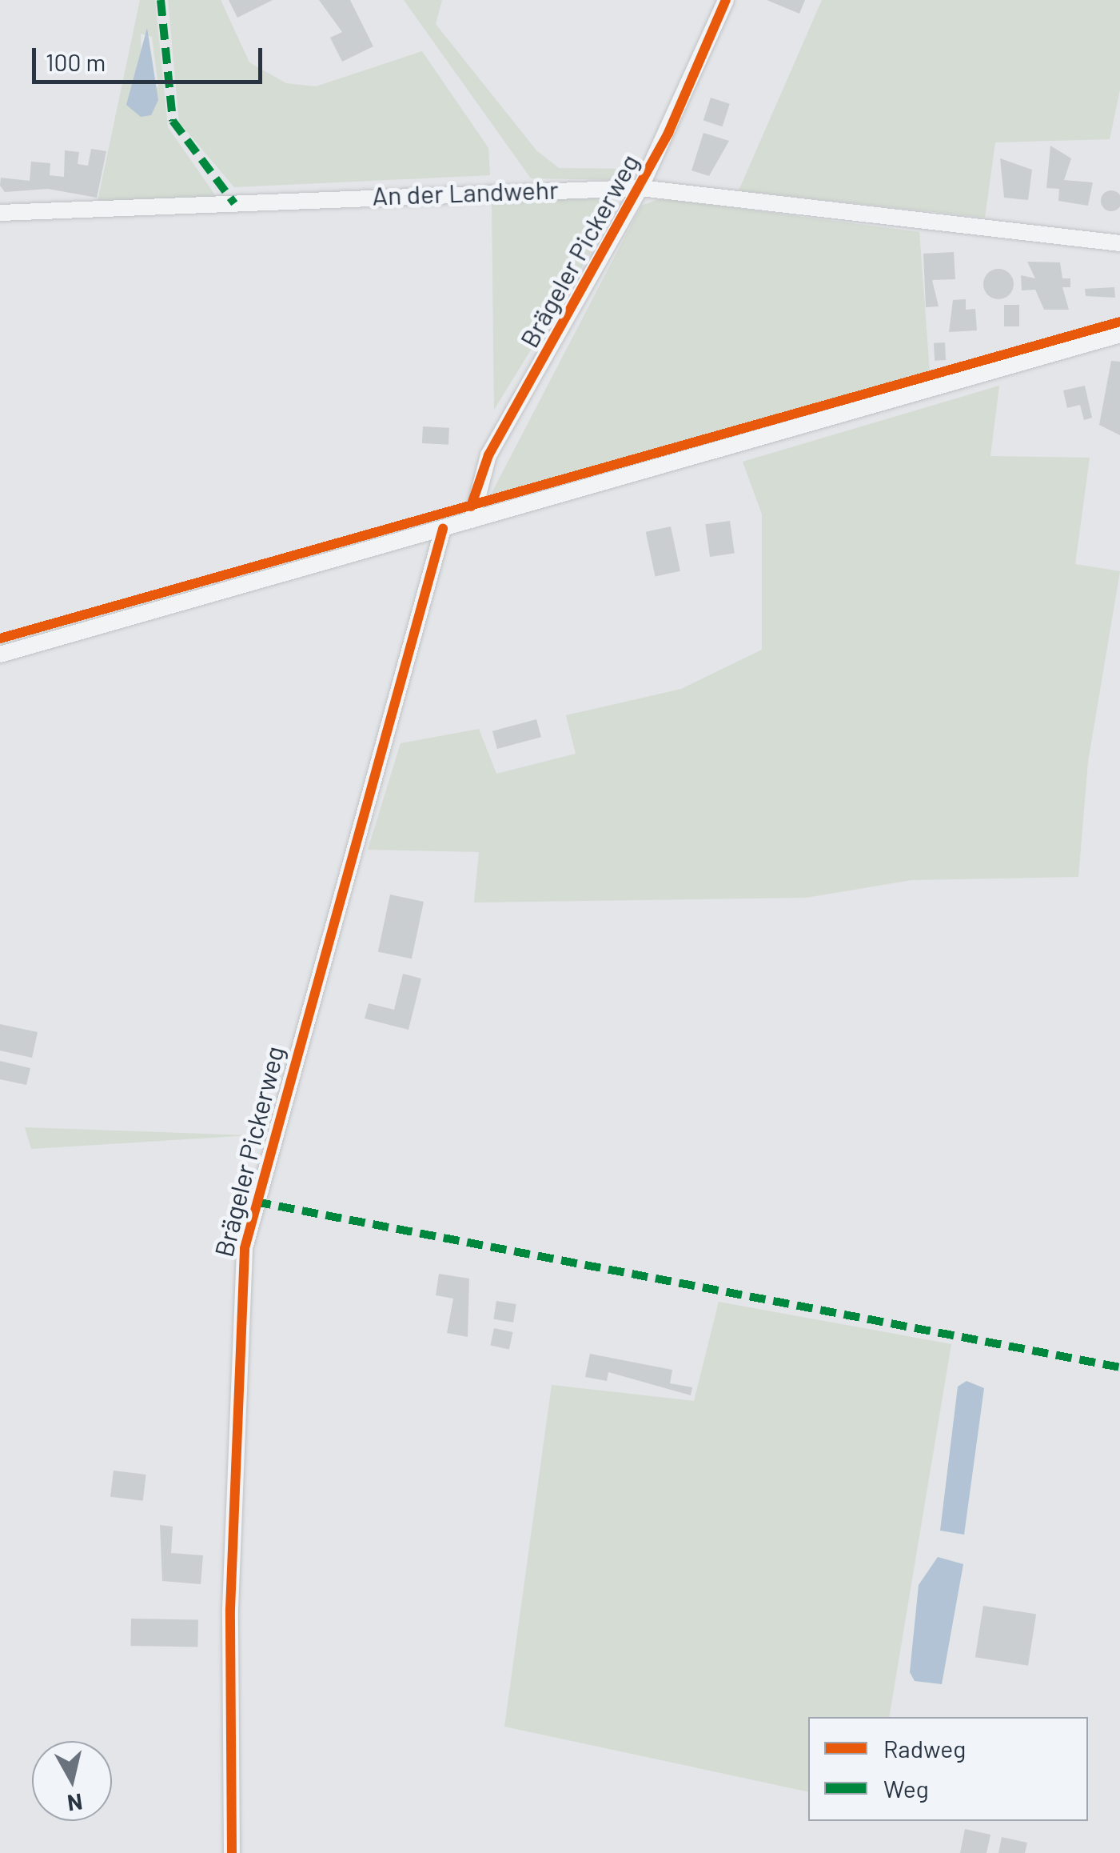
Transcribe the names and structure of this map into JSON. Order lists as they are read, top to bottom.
{
  "streets": {
    "street": ["An der Landwehr", "Brägeler Pickerweg"]
  },
  "crossings": [
    ["An der Landwehr", "Brägeler Pickerweg"]
  ],
  "legend": ["Radweg", "Weg"],
  "scale_bar": "100 m",
  "north": "bottom"
}
